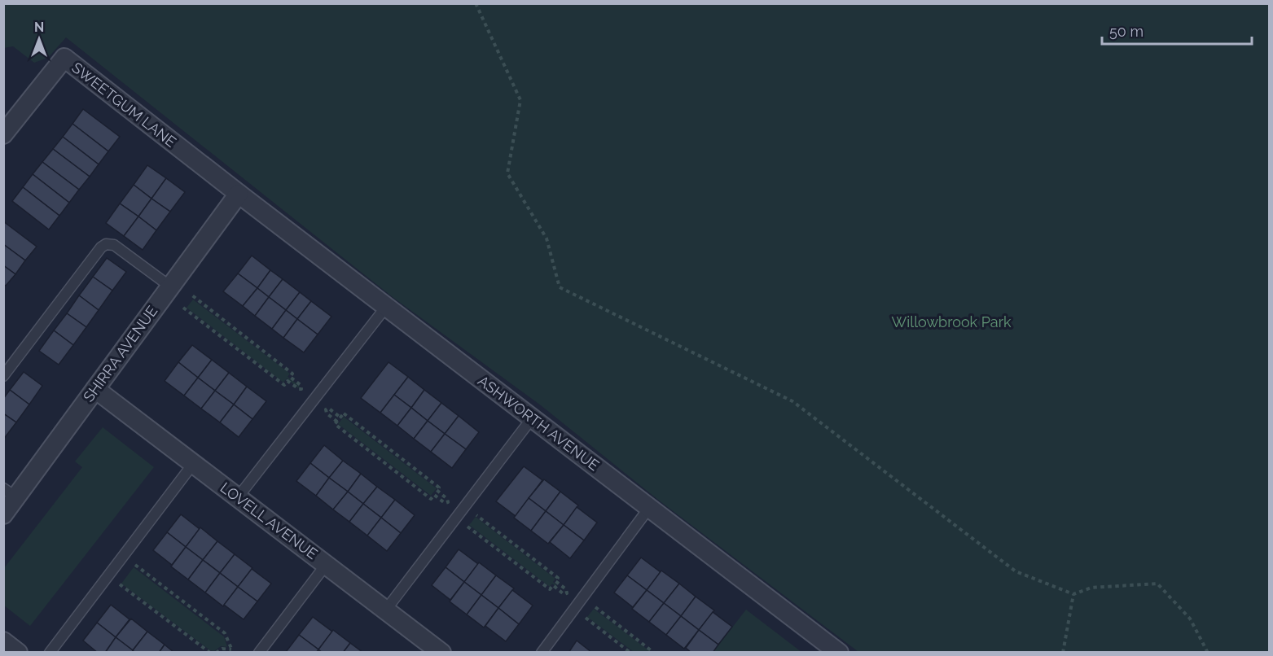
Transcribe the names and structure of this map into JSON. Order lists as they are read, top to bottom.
{
  "streets": {
    "street": [
      "SWEETGUM LANE",
      "SHIRRA AVENUE",
      "ASHWORTH AVENUE",
      "LOVELL AVENUE"
    ]
  },
  "crossings": [
    ["SWEETGUM LANE", "SHIRRA AVENUE"],
    ["SWEETGUM LANE", "ASHWORTH AVENUE"],
    ["SHIRRA AVENUE", "ASHWORTH AVENUE"],
    ["SHIRRA AVENUE", "LOVELL AVENUE"]
  ],
  "parks": ["Willowbrook Park"],
  "scale_bar": "50 m",
  "north": "top"
}
